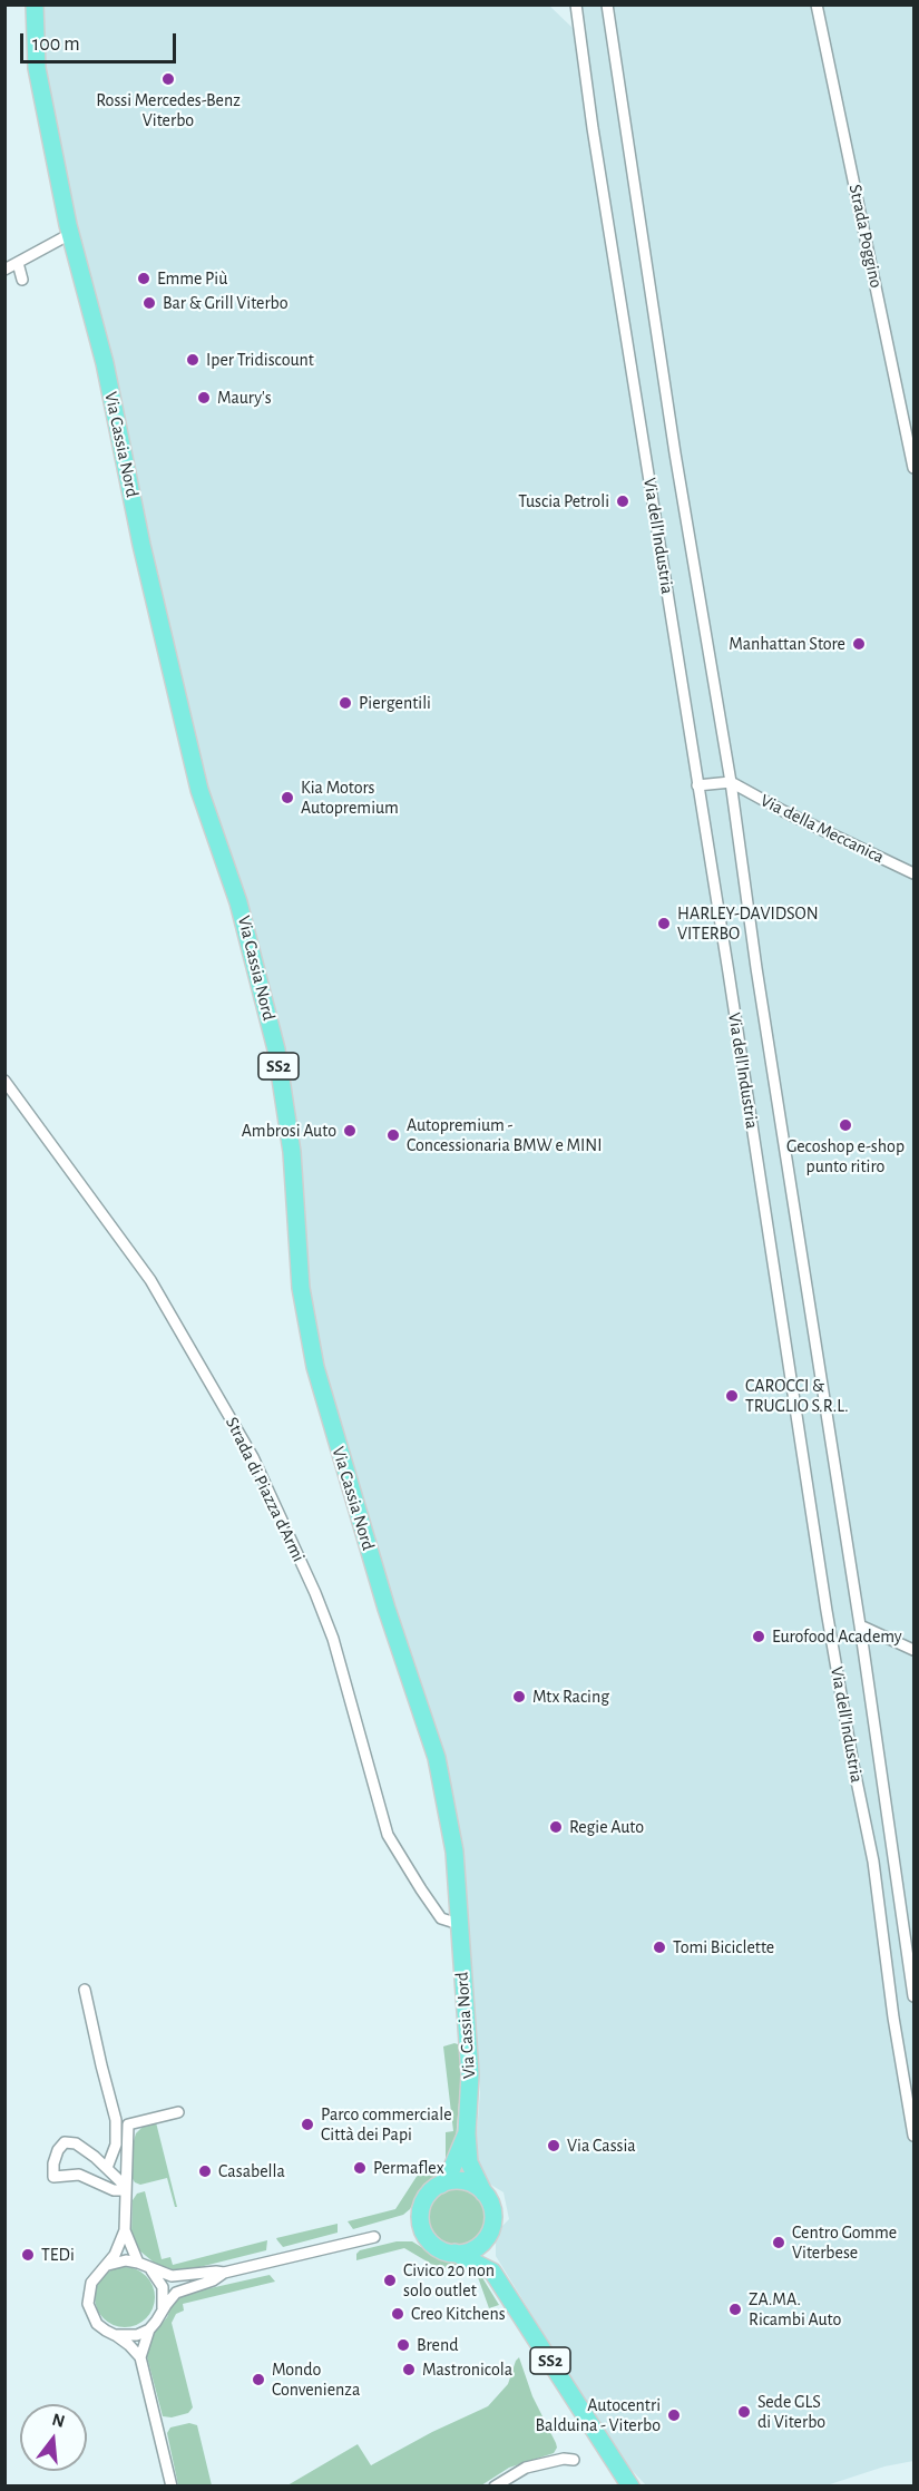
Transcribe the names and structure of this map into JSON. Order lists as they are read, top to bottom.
{
  "streets": {
    "main road": ["Via Cassia Nord", "SS2"],
    "street": [
      "Strada Poggino",
      "Via dell'Industria",
      "Via della Meccanica",
      "Strada di Piazza d'Armi"
    ]
  },
  "crossings": [
    ["Via Cassia Nord", "SS2"],
    ["Via Cassia Nord", "Strada di Piazza d'Armi"],
    ["Via dell'Industria", "Via della Meccanica"]
  ],
  "places": [
    "Rossi Mercedes-Benz Viterbo",
    "Emme Più",
    "Bar & Grill Viterbo",
    "Iper Tridiscount",
    "Maury's",
    "Tuscia Petroli",
    "Manhattan Store",
    "Piergentili",
    "Kia Motors Autopremium",
    "HARLEY-DAVIDSON VITERBO",
    "Gecoshop e-shop punto ritiro",
    "Ambrosi Auto",
    "Autopremium - Concessionaria BMW e MINI",
    "CAROCCI & TRUGLIO S.R.L.",
    "Eurofood Academy",
    "Mtx Racing",
    "Regie Auto",
    "Tomi Biciclette",
    "Parco commerciale Città dei Papi",
    "Via Cassia",
    "Permaflex",
    "Casabella",
    "Centro Gomme Viterbese",
    "TEDi",
    "Civico 20 non solo outlet",
    "ZA.MA. Ricambi Auto",
    "Creo Kitchens",
    "Brend",
    "Mastronicola",
    "Mondo Convenienza",
    "Sede GLS di Viterbo",
    "Autocentri Balduina - Viterbo"
  ],
  "scale_bar": "100 m",
  "north": "top"
}
